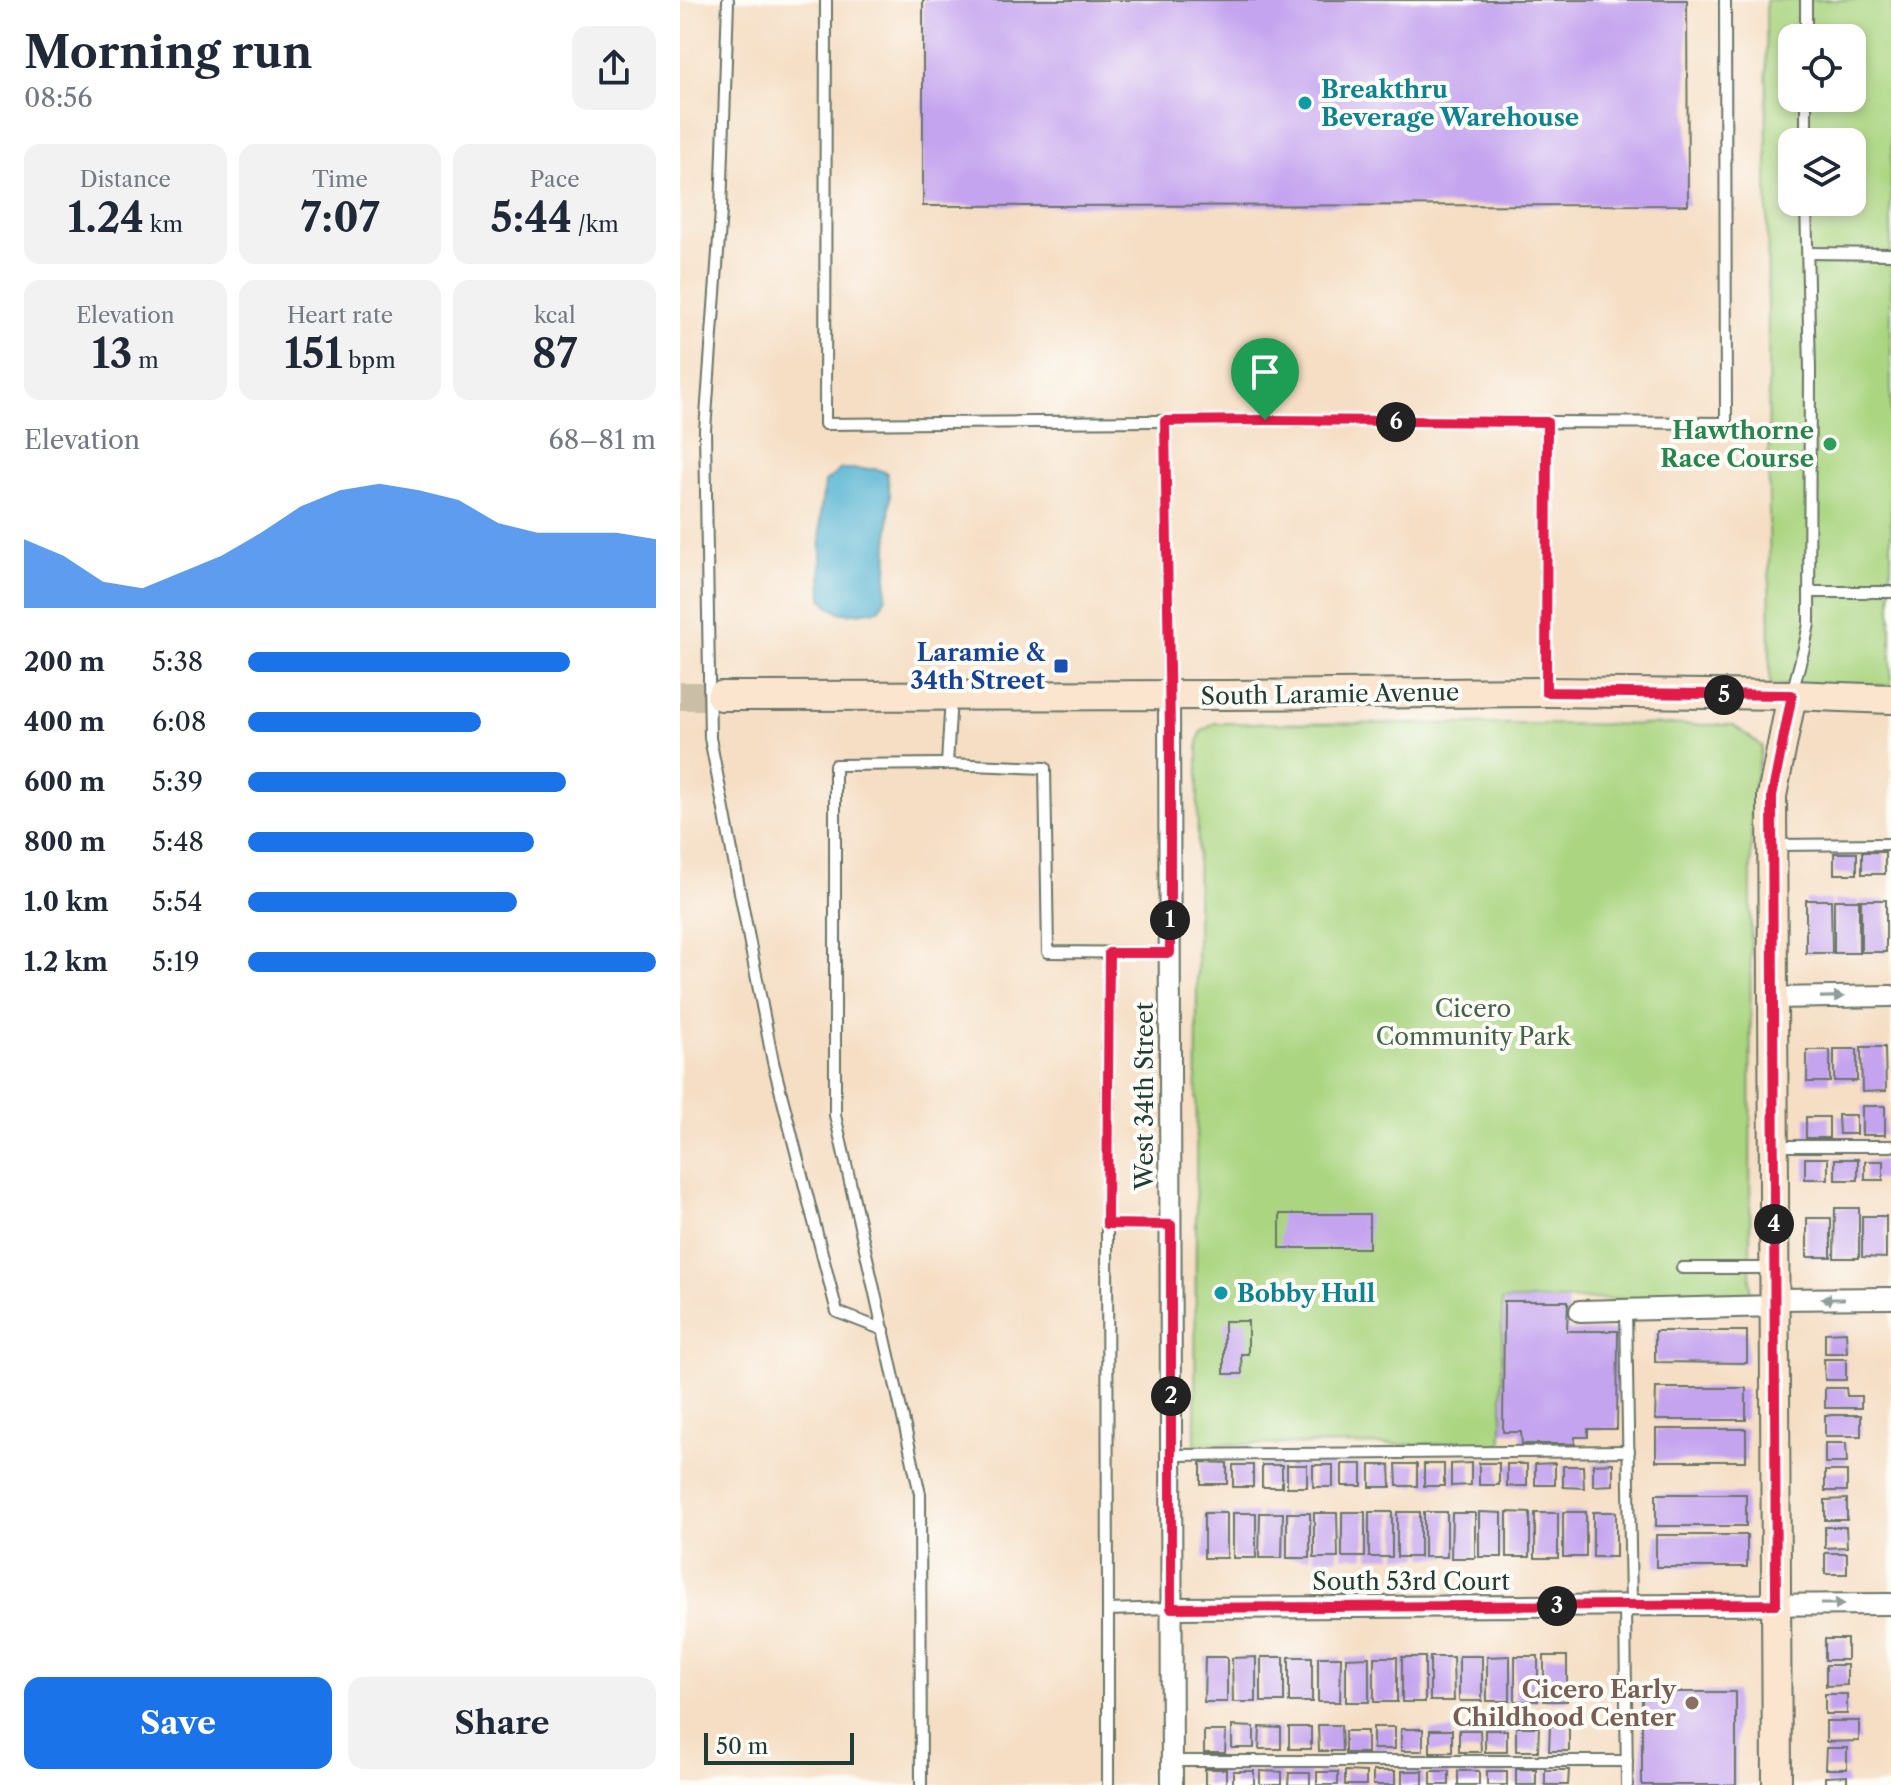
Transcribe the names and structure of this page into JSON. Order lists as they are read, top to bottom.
{
  "streets": {
    "main road": ["South Laramie Avenue"],
    "street": ["West 34th Street", "South 53rd Court"]
  },
  "crossings": [
    ["South Laramie Avenue", "West 34th Street"],
    ["West 34th Street", "South 53rd Court"]
  ],
  "parks": ["Cicero Community Park"],
  "places": {
    "other": [
      "Breakthru Beverage Warehouse",
      "Hawthorne Race Course",
      "Bobby Hull",
      "Cicero Early Childhood Center"
    ],
    "transit": ["Laramie & 34th Street"]
  },
  "scale_bar": "50 m",
  "page": {
    "heading": ["Morning run", "08:56"],
    "stats": [
      ["Distance", "1.24 km"],
      ["Time", "7:07"],
      ["Pace", "5:44 /km"],
      ["Elevation", "13 m"],
      ["Heart rate", "151 bpm"],
      ["kcal", "87"]
    ],
    "pins": [
      "6",
      "5",
      "1",
      "4",
      "2",
      "3"
    ],
    "chart": ["Elevation", "68–81 m"],
    "list": [
      {
        "name": "200 m",
        "note": "5:38"
      },
      {
        "name": "400 m",
        "note": "6:08"
      },
      {
        "name": "600 m",
        "note": "5:39"
      },
      {
        "name": "800 m",
        "note": "5:48"
      },
      {
        "name": "1.0 km",
        "note": "5:54"
      },
      {
        "name": "1.2 km",
        "note": "5:19"
      }
    ],
    "buttons": ["Save", "Share"],
    "scale": "50 m"
  }
}
